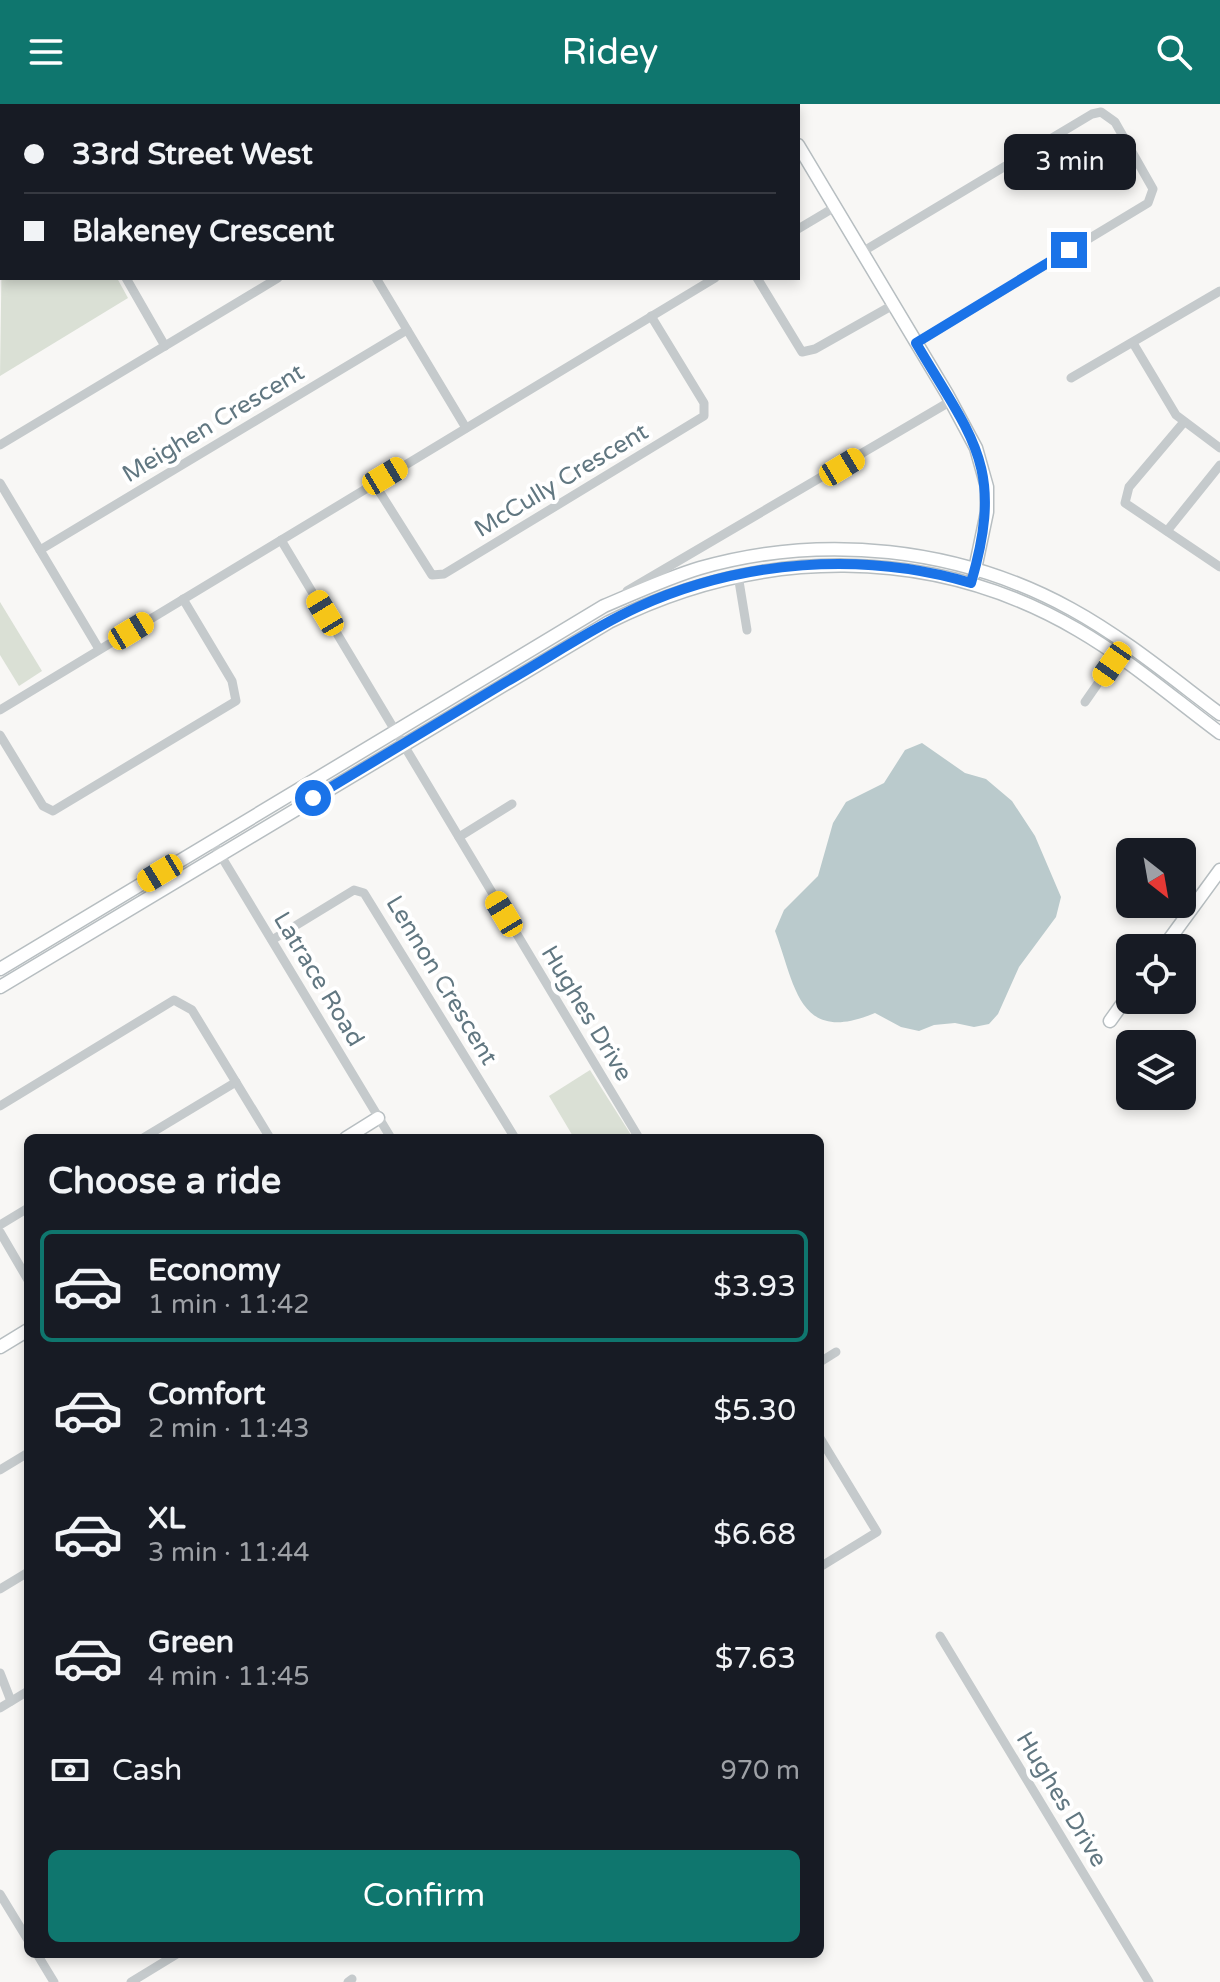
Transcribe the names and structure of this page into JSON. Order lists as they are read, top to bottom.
{
  "streets": {
    "street": [
      "Meighen Crescent",
      "McCully Crescent",
      "Latrace Road",
      "Lennon Crescent",
      "Hughes Drive"
    ]
  },
  "crossings": [
    ["Latrace Road", "Lennon Crescent"]
  ],
  "north": "bottom right",
  "page": {
    "header": "Ridey",
    "banner": ["33rd Street West", "Blakeney Crescent"],
    "bubble": "3 min",
    "heading": "Choose a ride",
    "list": [
      {
        "name": "Economy",
        "note": "1 min · 11:42",
        "value": "$3.93"
      },
      {
        "name": "Comfort",
        "note": "2 min · 11:43",
        "value": "$5.30"
      },
      {
        "name": "XL",
        "note": "3 min · 11:44",
        "value": "$6.68"
      },
      {
        "name": "Green",
        "note": "4 min · 11:45",
        "value": "$7.63"
      }
    ],
    "pay": ["Cash", "970 m"],
    "buttons": "Confirm"
  }
}
